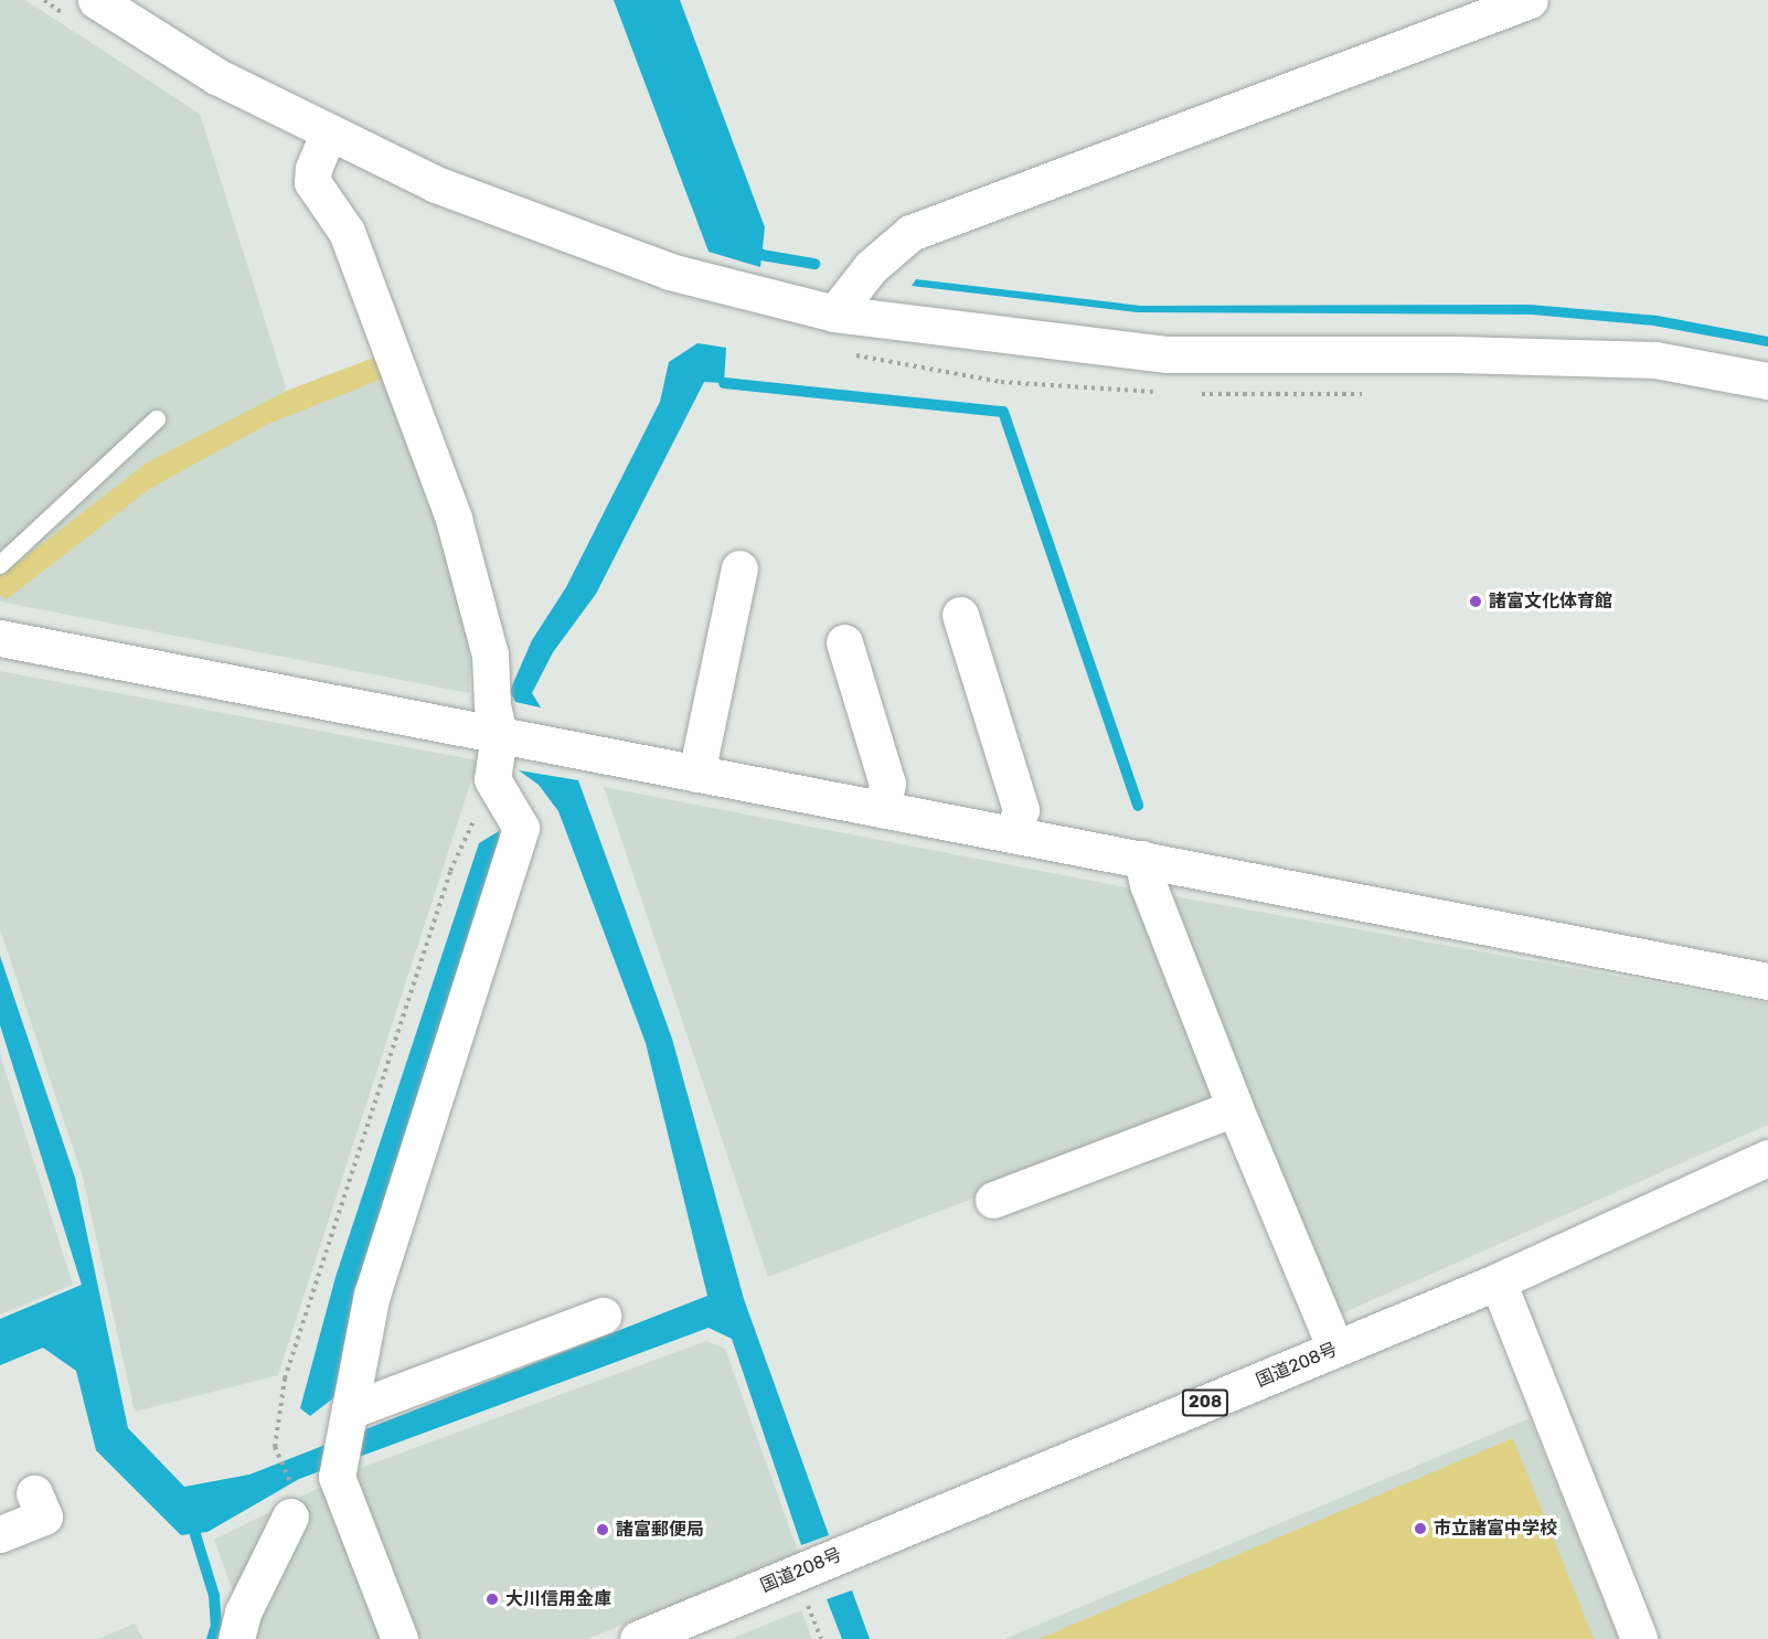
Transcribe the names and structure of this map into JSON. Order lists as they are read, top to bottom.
{
  "streets": {
    "main road": ["国道208号", "208"]
  },
  "places": [
    "諸富文化体育館",
    "市立諸富中学校",
    "諸富郵便局",
    "大川信用金庫"
  ]
}
